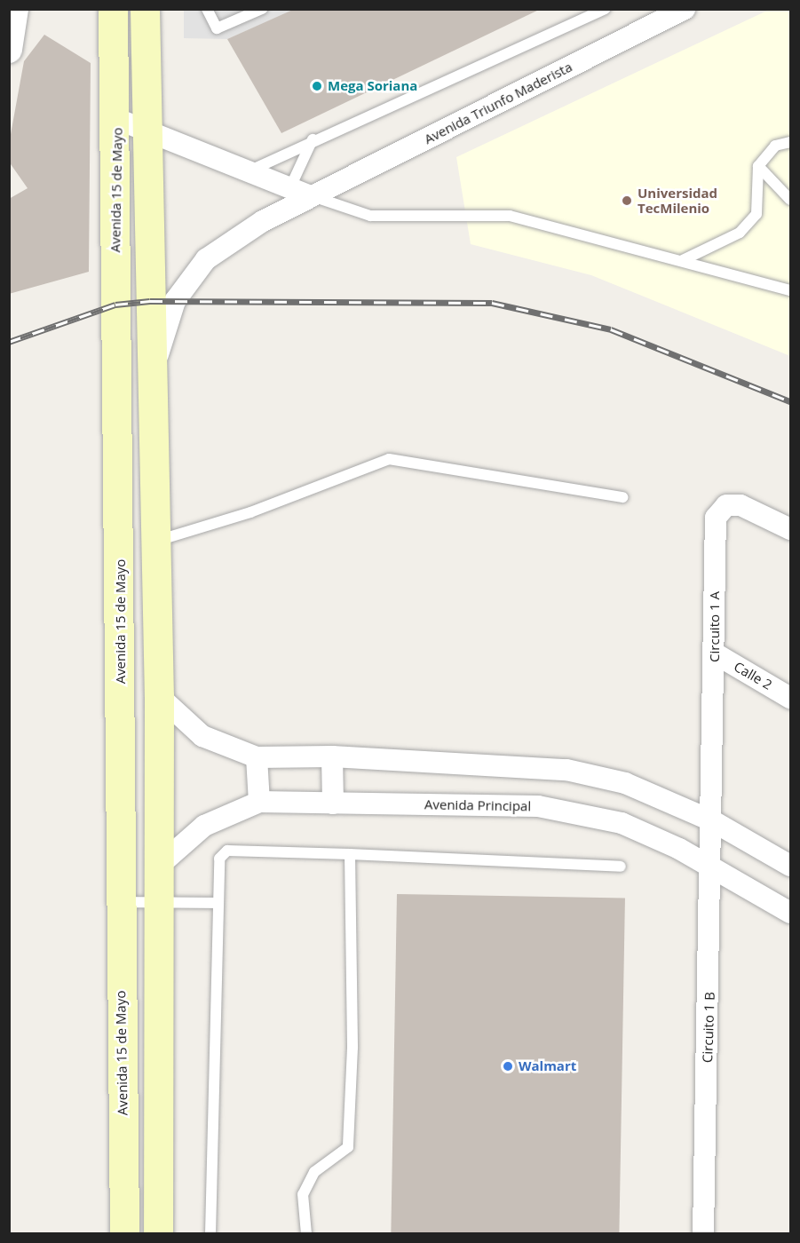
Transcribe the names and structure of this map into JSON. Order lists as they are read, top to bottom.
{
  "streets": {
    "main road": ["Avenida 15 de Mayo"],
    "street": [
      "Avenida Triunfo Maderista",
      "Circuito 1 A",
      "Calle 2",
      "Avenida Principal",
      "Circuito 1 B"
    ]
  },
  "crossings": [
    ["Circuito 1 A", "Calle 2"],
    ["Circuito 1 A", "Circuito 1 B"],
    ["Avenida Principal", "Circuito 1 B"]
  ],
  "places": ["Mega Soriana", "Universidad TecMilenio", "Walmart"]
}
